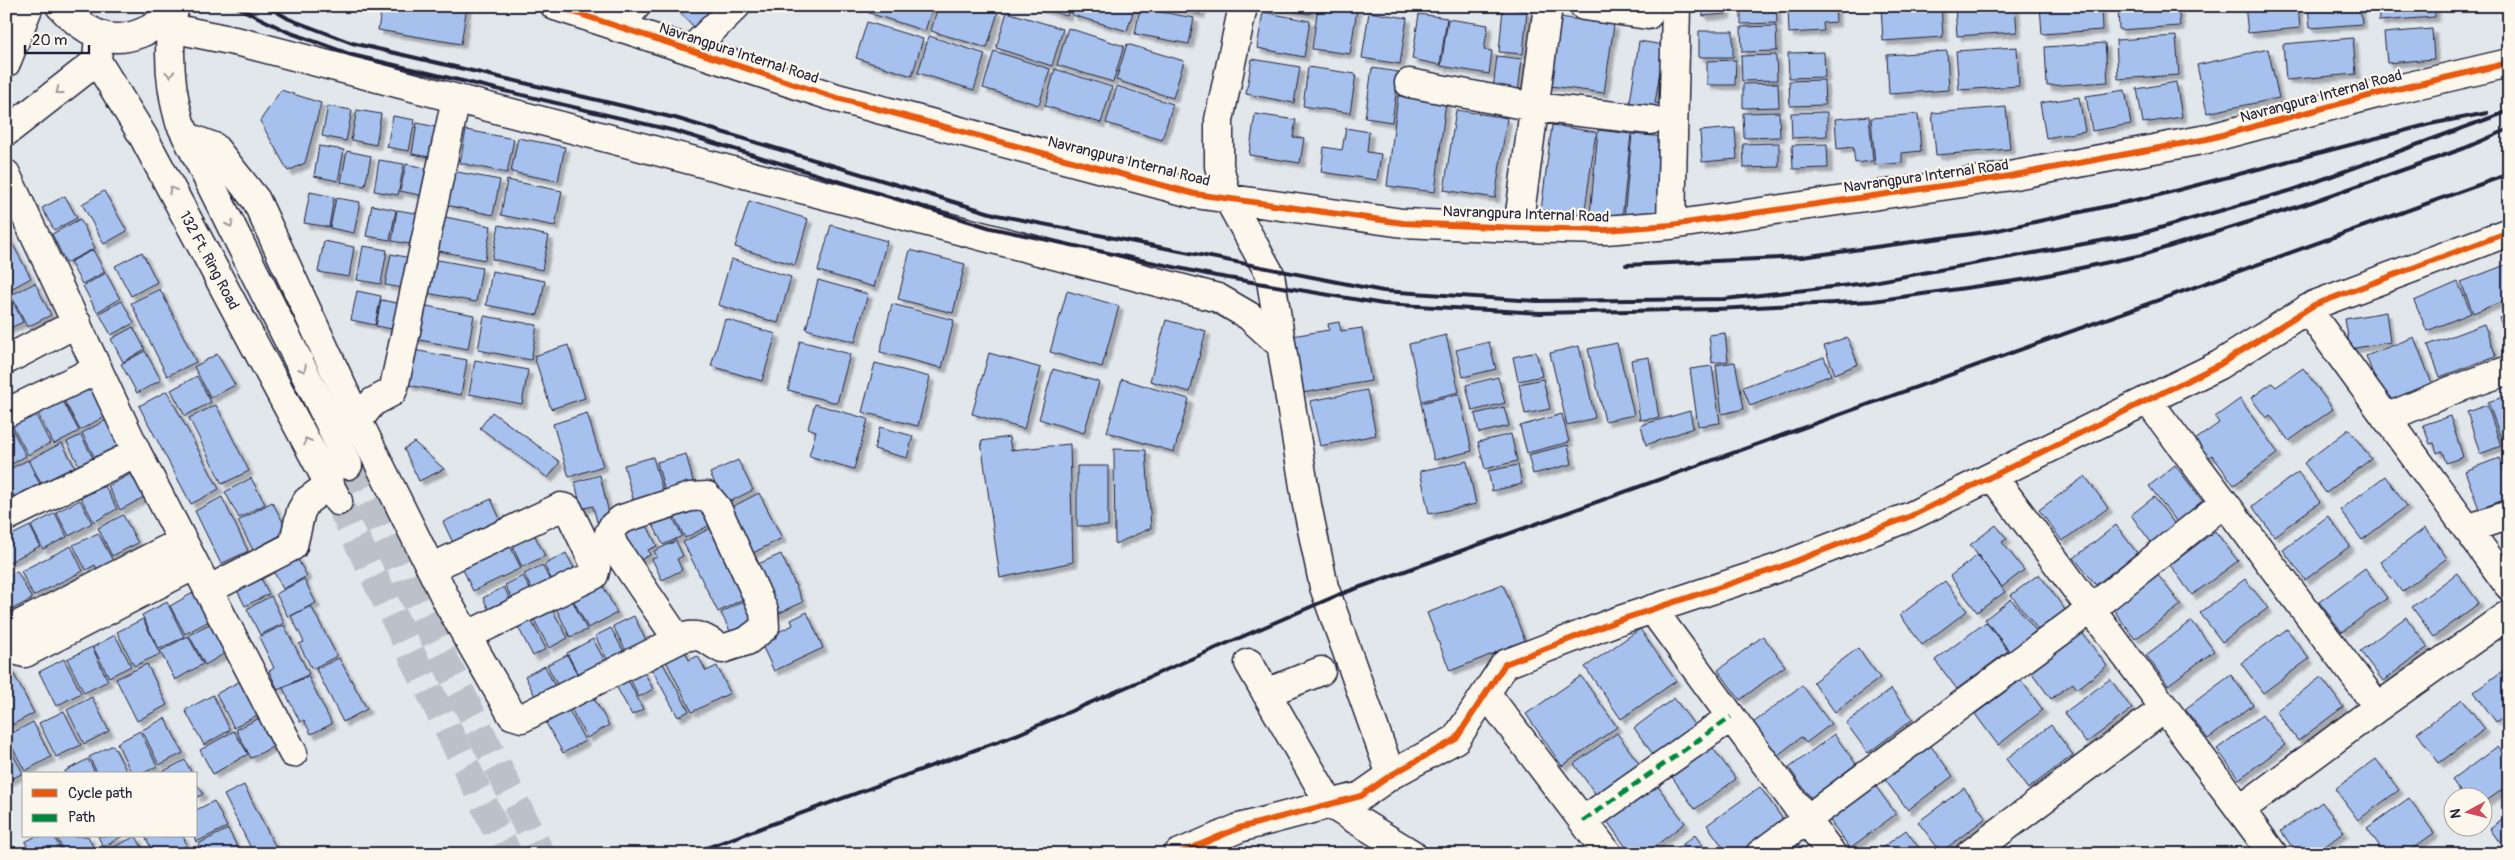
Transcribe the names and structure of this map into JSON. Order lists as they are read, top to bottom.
{
  "streets": {
    "street": ["Navrangpura Internal Road", "132 Ft. Ring Road"]
  },
  "legend": ["Cycle path", "Path"],
  "scale_bar": "20 m",
  "north": "left"
}
